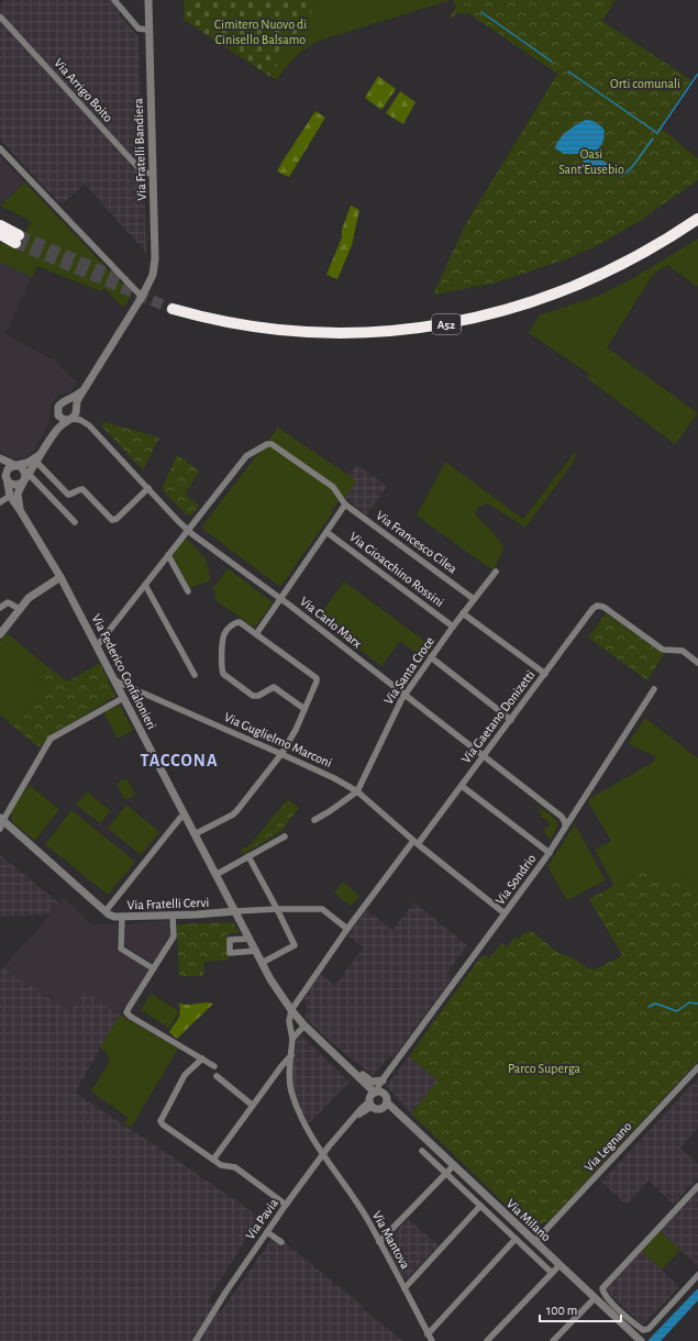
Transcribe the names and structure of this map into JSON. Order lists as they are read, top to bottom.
{
  "streets": {
    "highway": ["A52"],
    "street": [
      "Via Arrigo Boito",
      "Via Fratelli Bandiera",
      "Via Francesco Cilea",
      "Via Gioacchino Rossini",
      "Via Carlo Marx",
      "Via Santa Croce",
      "Via Federico Confalonieri",
      "Via Gaetano Donizetti",
      "Via Guglielmo Marconi",
      "Via Sondrio",
      "Via Fratelli Cervi",
      "Via Legnano",
      "Via Pavia",
      "Via Milano",
      "Via Mantova"
    ]
  },
  "crossings": [
    ["Via Arrigo Boito", "Via Fratelli Bandiera"],
    ["Via Fratelli Bandiera", "Via Carlo Marx"],
    ["Via Francesco Cilea", "Via Carlo Marx"],
    ["Via Francesco Cilea", "Via Santa Croce"],
    ["Via Gioacchino Rossini", "Via Santa Croce"],
    ["Via Carlo Marx", "Via Santa Croce"],
    ["Via Carlo Marx", "Via Gaetano Donizetti"],
    ["Via Carlo Marx", "Via Sondrio"],
    ["Via Santa Croce", "Via Guglielmo Marconi"],
    ["Via Federico Confalonieri", "Via Gaetano Donizetti"],
    ["Via Federico Confalonieri", "Via Guglielmo Marconi"],
    ["Via Federico Confalonieri", "Via Fratelli Cervi"],
    ["Via Federico Confalonieri", "Via Mantova"],
    ["Via Gaetano Donizetti", "Via Guglielmo Marconi"],
    ["Via Gaetano Donizetti", "Via Mantova"],
    ["Via Guglielmo Marconi", "Via Sondrio"],
    ["Via Sondrio", "Via Pavia"],
    ["Via Legnano", "Via Milano"],
    ["Via Pavia", "Via Mantova"]
  ],
  "districts": ["TACCONA"],
  "parks": [
    "Cimitero Nuovo di Cinisello Balsamo",
    "Orti comunali",
    "Oasi Sant'Eusebio",
    "Parco Superga"
  ],
  "scale_bar": "100 m"
}
